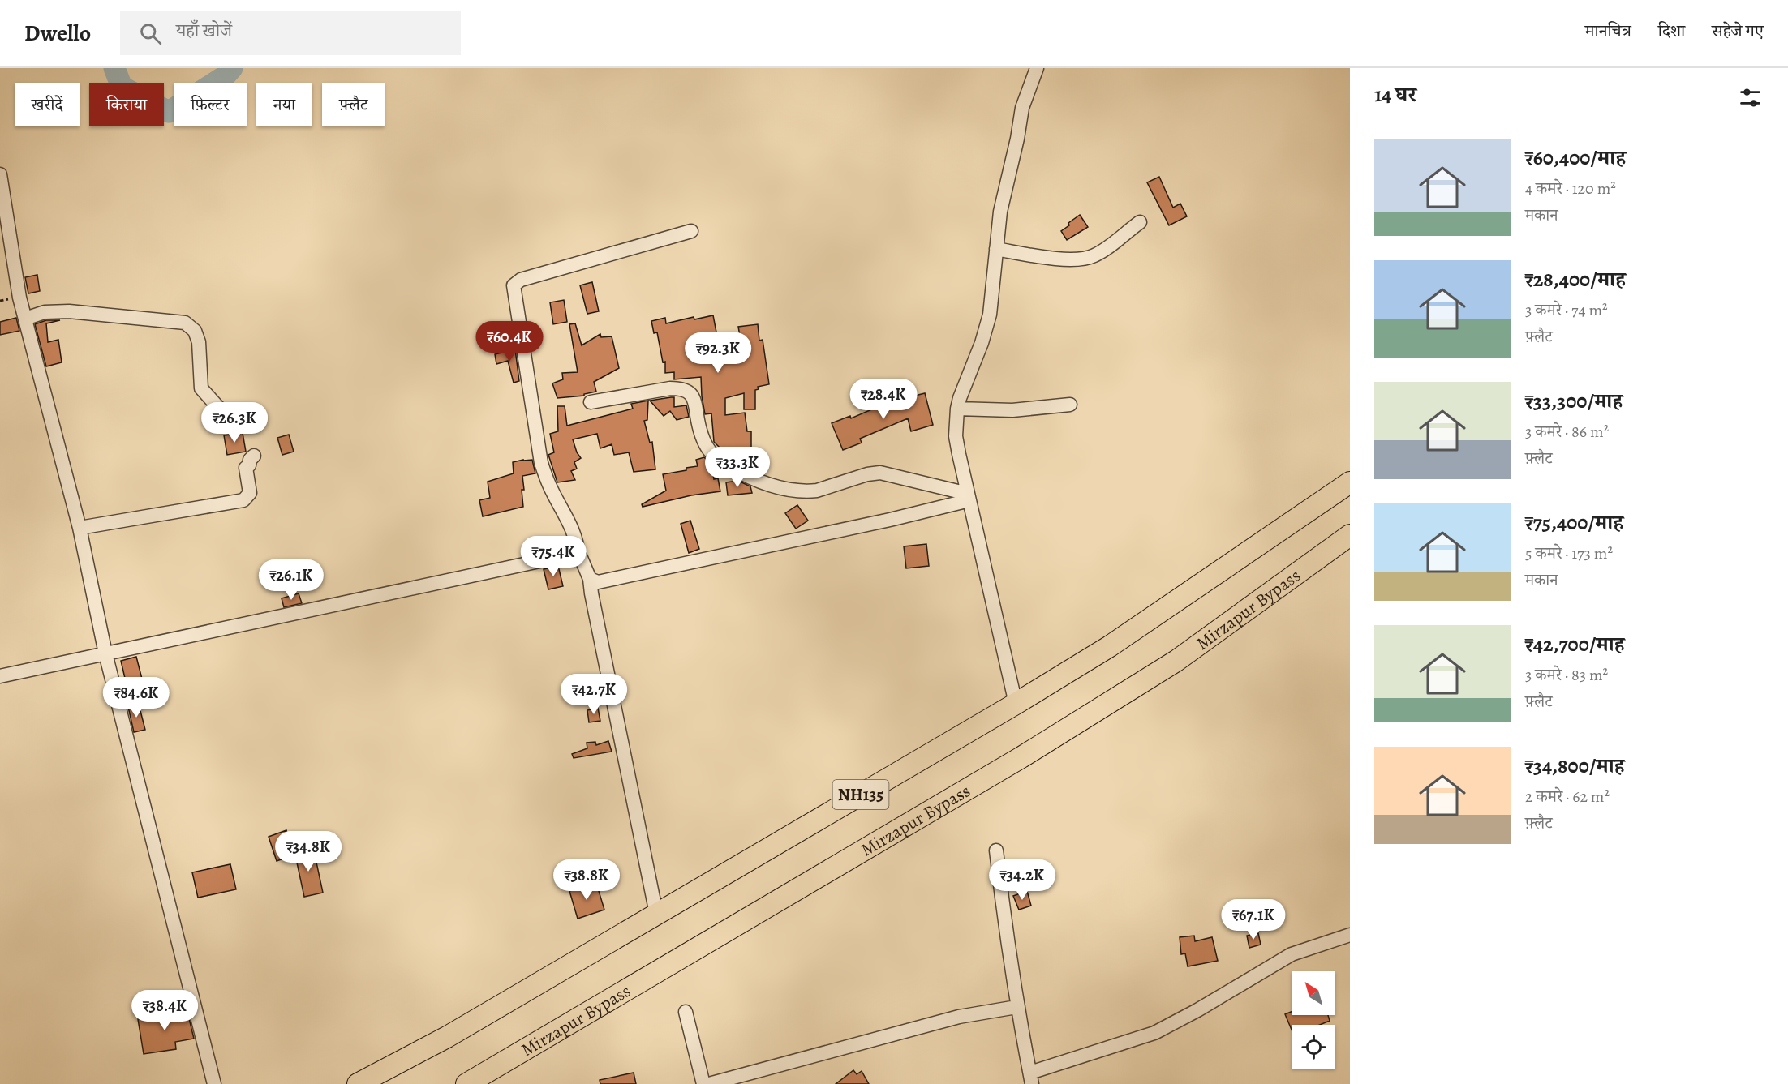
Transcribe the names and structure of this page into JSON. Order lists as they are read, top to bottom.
{
  "streets": {
    "highway": ["Mirzapur Bypass", "NH135"]
  },
  "north": "top left",
  "page": {
    "header": "Dwello",
    "search": "यहाँ खोजें",
    "nav": ["मानचित्र", "दिशा", "सहेजे गए"],
    "heading": "14 घर",
    "chip": [
      "खरीदें",
      "किराया",
      "फ़िल्टर",
      "नया",
      "फ़्लैट"
    ],
    "list": [
      {
        "name": "₹60,400/माह",
        "note": "4 कमरे · 120 m² · मकान"
      },
      {
        "name": "₹28,400/माह",
        "note": "3 कमरे · 74 m² · फ़्लैट"
      },
      {
        "name": "₹33,300/माह",
        "note": "3 कमरे · 86 m² · फ़्लैट"
      },
      {
        "name": "₹75,400/माह",
        "note": "5 कमरे · 173 m² · मकान"
      },
      {
        "name": "₹42,700/माह",
        "note": "3 कमरे · 83 m² · फ़्लैट"
      },
      {
        "name": "₹34,800/माह",
        "note": "2 कमरे · 62 m² · फ़्लैट"
      }
    ],
    "price": [
      "₹60.4K",
      "₹92.3K",
      "₹28.4K",
      "₹26.3K",
      "₹33.3K",
      "₹75.4K",
      "₹26.1K",
      "₹42.7K",
      "₹84.6K",
      "₹34.8K",
      "₹38.8K",
      "₹34.2K",
      "₹67.1K",
      "₹38.4K"
    ]
  }
}
